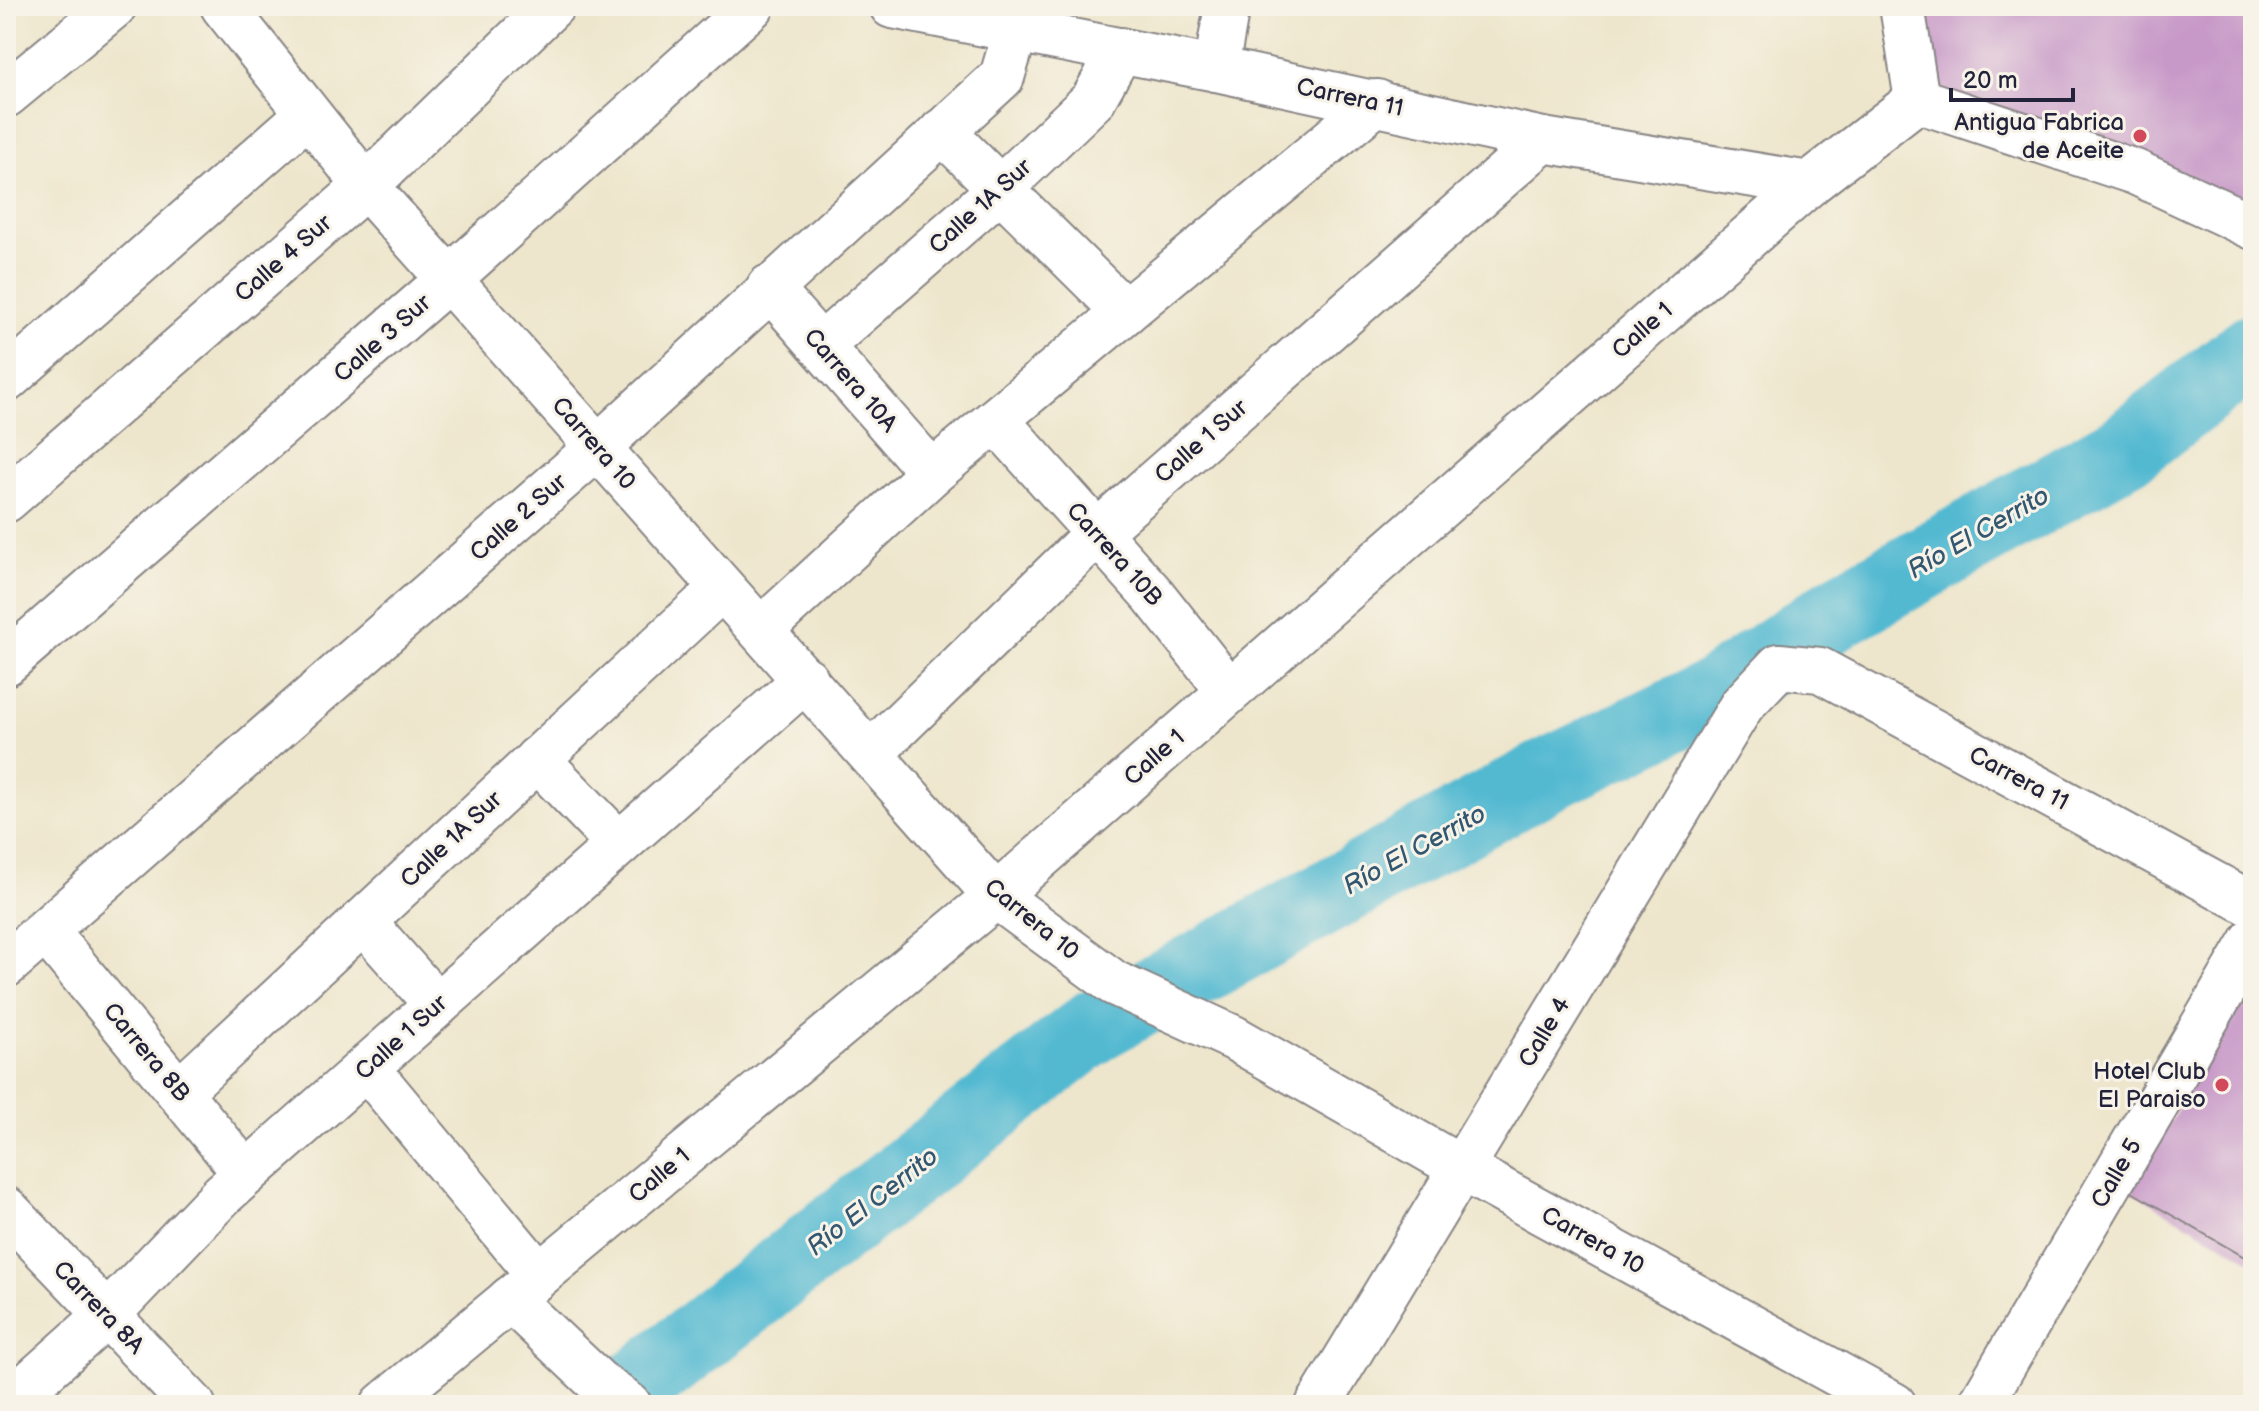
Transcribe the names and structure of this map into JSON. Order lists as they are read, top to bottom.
{
  "streets": {
    "street": [
      "Carrera 11",
      "Calle 1A Sur",
      "Calle 4 Sur",
      "Calle 1",
      "Calle 3 Sur",
      "Carrera 10A",
      "Calle 1 Sur",
      "Carrera 10",
      "Calle 2 Sur",
      "Carrera 10B",
      "Calle 4",
      "Carrera 8B",
      "Calle 5",
      "Carrera 8A"
    ]
  },
  "crossings": [
    ["Carrera 11", "Calle 1A Sur"],
    ["Carrera 11", "Calle 1"],
    ["Carrera 11", "Calle 1 Sur"],
    ["Carrera 11", "Calle 2 Sur"],
    ["Carrera 11", "Calle 4"],
    ["Calle 1A Sur", "Carrera 10A"],
    ["Calle 1A Sur", "Carrera 10"],
    ["Calle 1A Sur", "Carrera 8B"],
    ["Calle 4 Sur", "Carrera 10"],
    ["Calle 1", "Carrera 10"],
    ["Calle 1", "Carrera 10B"],
    ["Calle 3 Sur", "Carrera 10"],
    ["Carrera 10A", "Calle 2 Sur"],
    ["Calle 1 Sur", "Carrera 10"],
    ["Calle 1 Sur", "Carrera 10B"],
    ["Calle 1 Sur", "Carrera 8B"],
    ["Calle 1 Sur", "Carrera 8A"],
    ["Carrera 10", "Calle 2 Sur"],
    ["Carrera 10", "Calle 4"],
    ["Calle 2 Sur", "Carrera 8B"]
  ],
  "water": ["Río El Cerrito"],
  "places": ["Antigua Fabrica de Aceite", "Hotel Club El Paraiso"],
  "scale_bar": "20 m"
}
